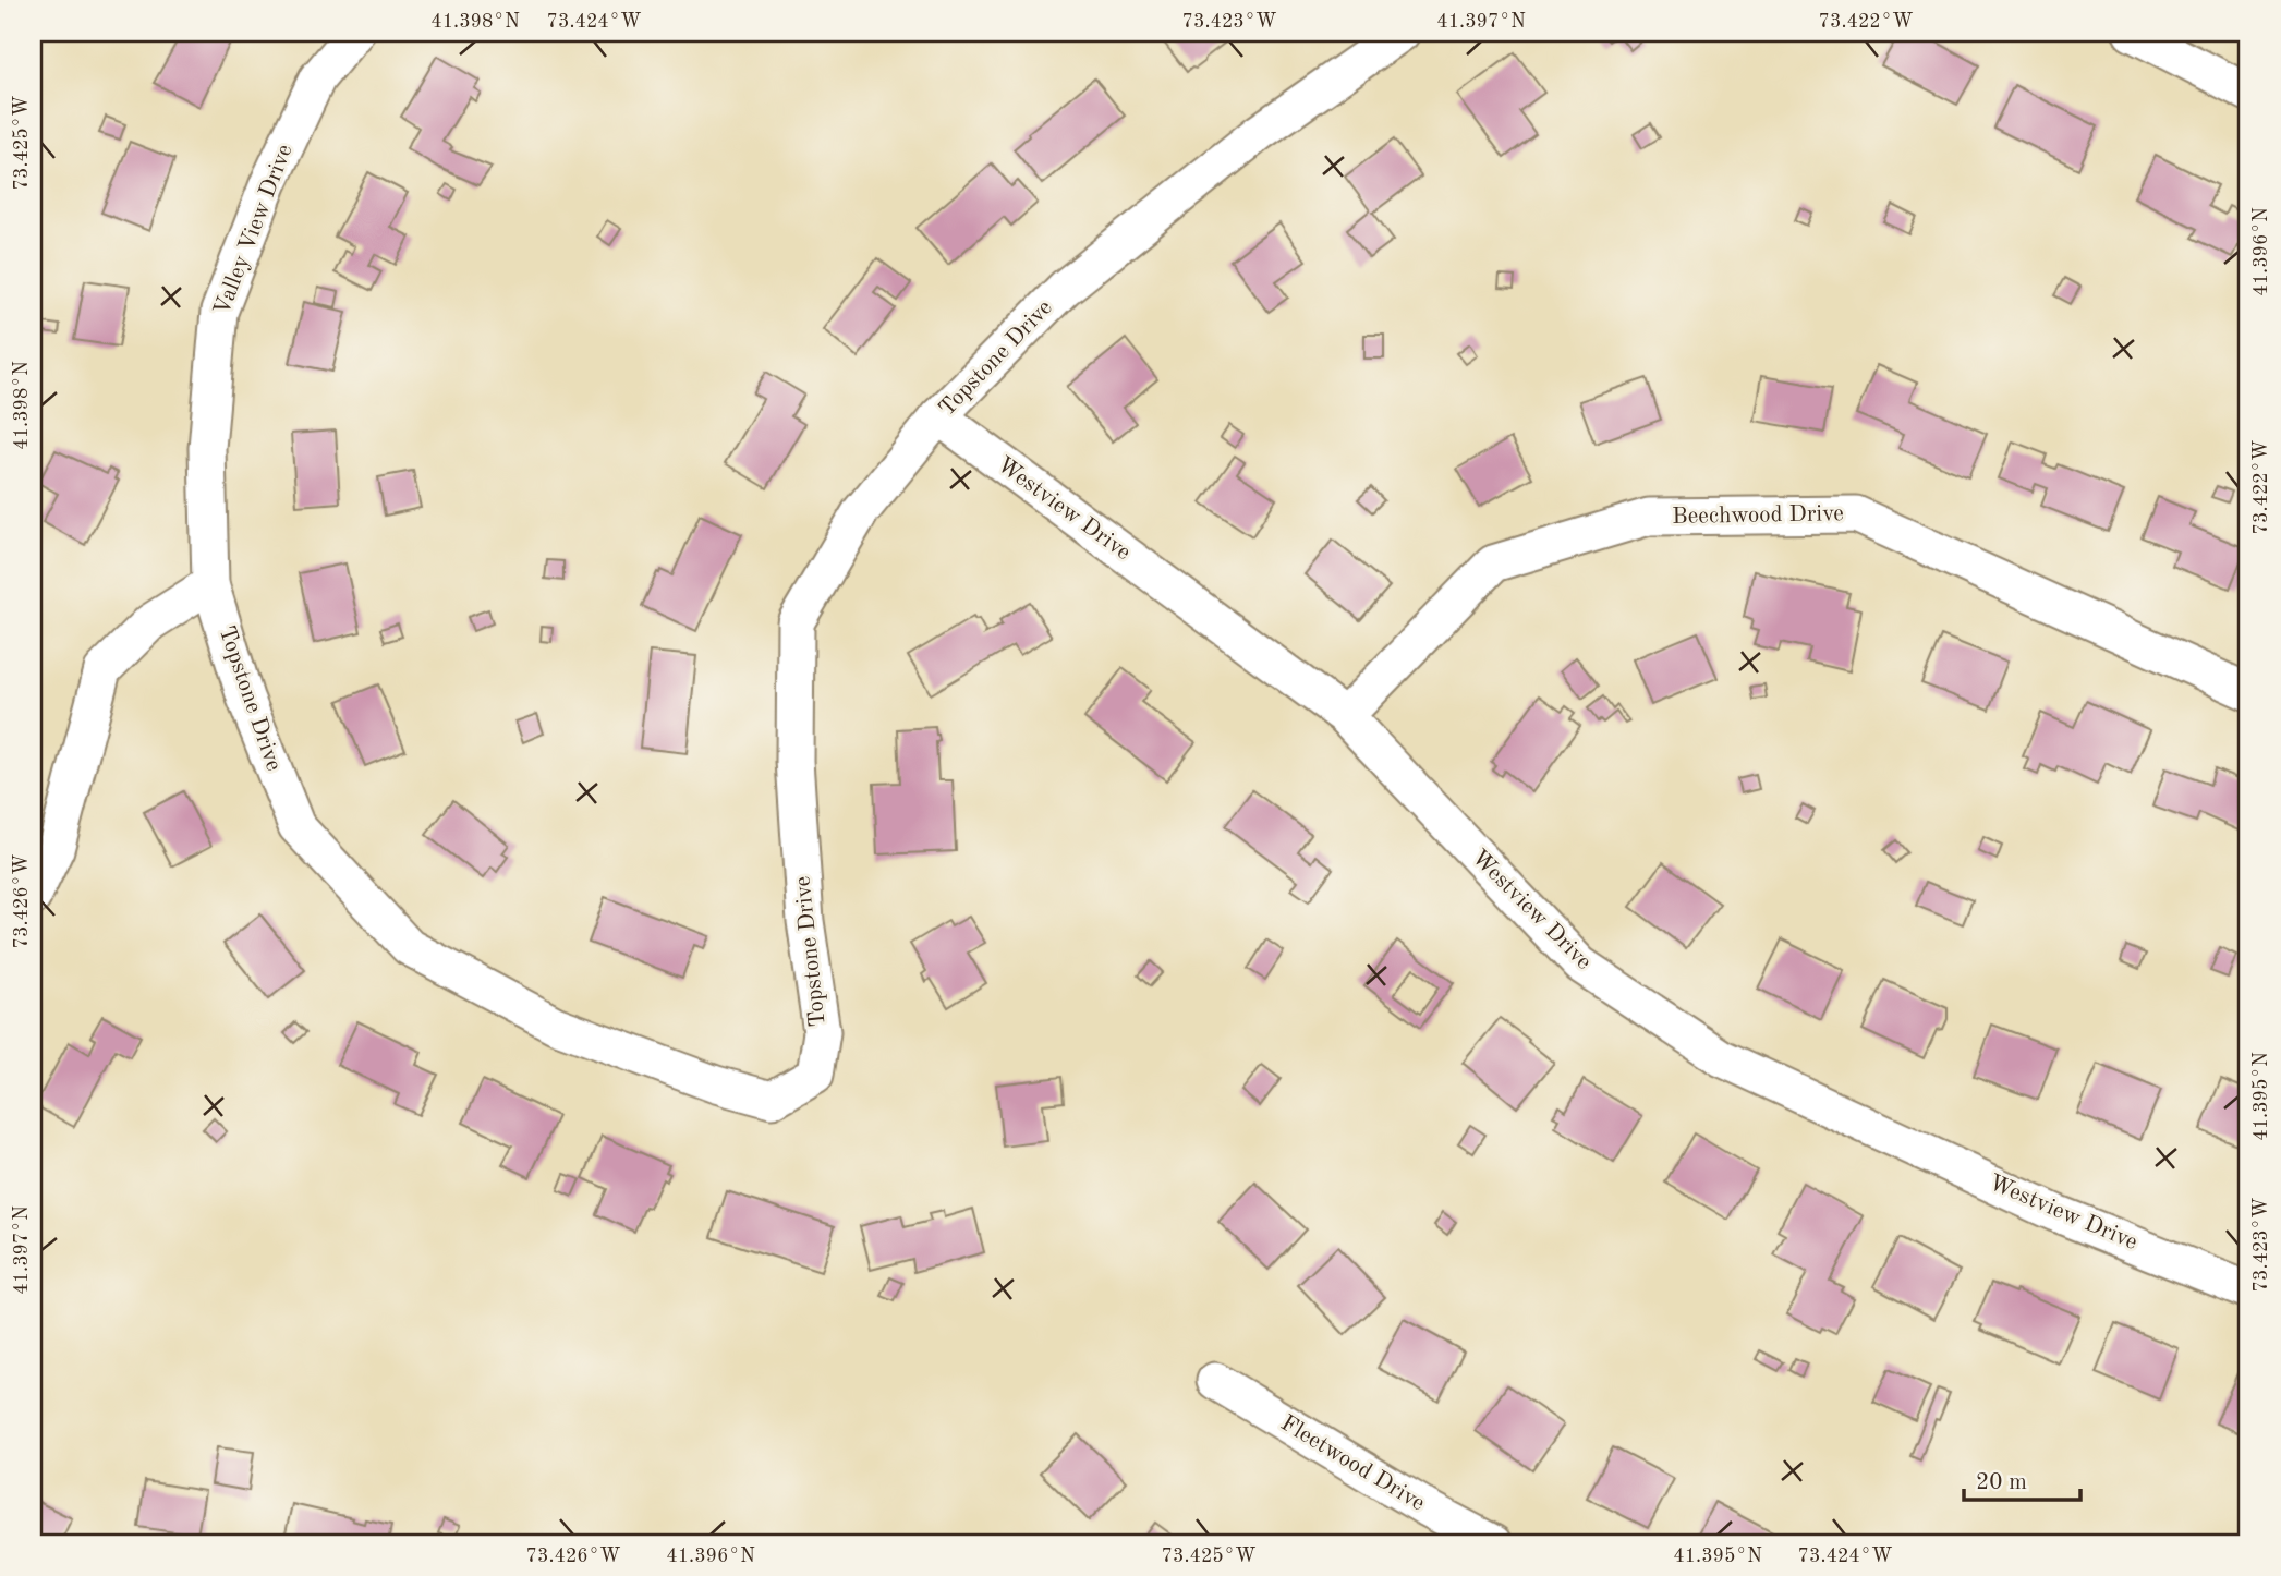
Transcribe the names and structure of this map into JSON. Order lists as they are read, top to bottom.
{
  "streets": {
    "street": [
      "Valley View Drive",
      "Topstone Drive",
      "Westview Drive",
      "Beechwood Drive",
      "Fleetwood Drive"
    ]
  },
  "crossings": [
    ["Valley View Drive", "Topstone Drive"],
    ["Topstone Drive", "Westview Drive"],
    ["Westview Drive", "Beechwood Drive"]
  ],
  "scale_bar": "20 m",
  "coordinates": [
    "41.398°N",
    "73.424°W",
    "73.423°W",
    "41.397°N",
    "73.422°W",
    "73.425°W",
    "41.396°N",
    "73.426°W",
    "41.395°N"
  ]
}
